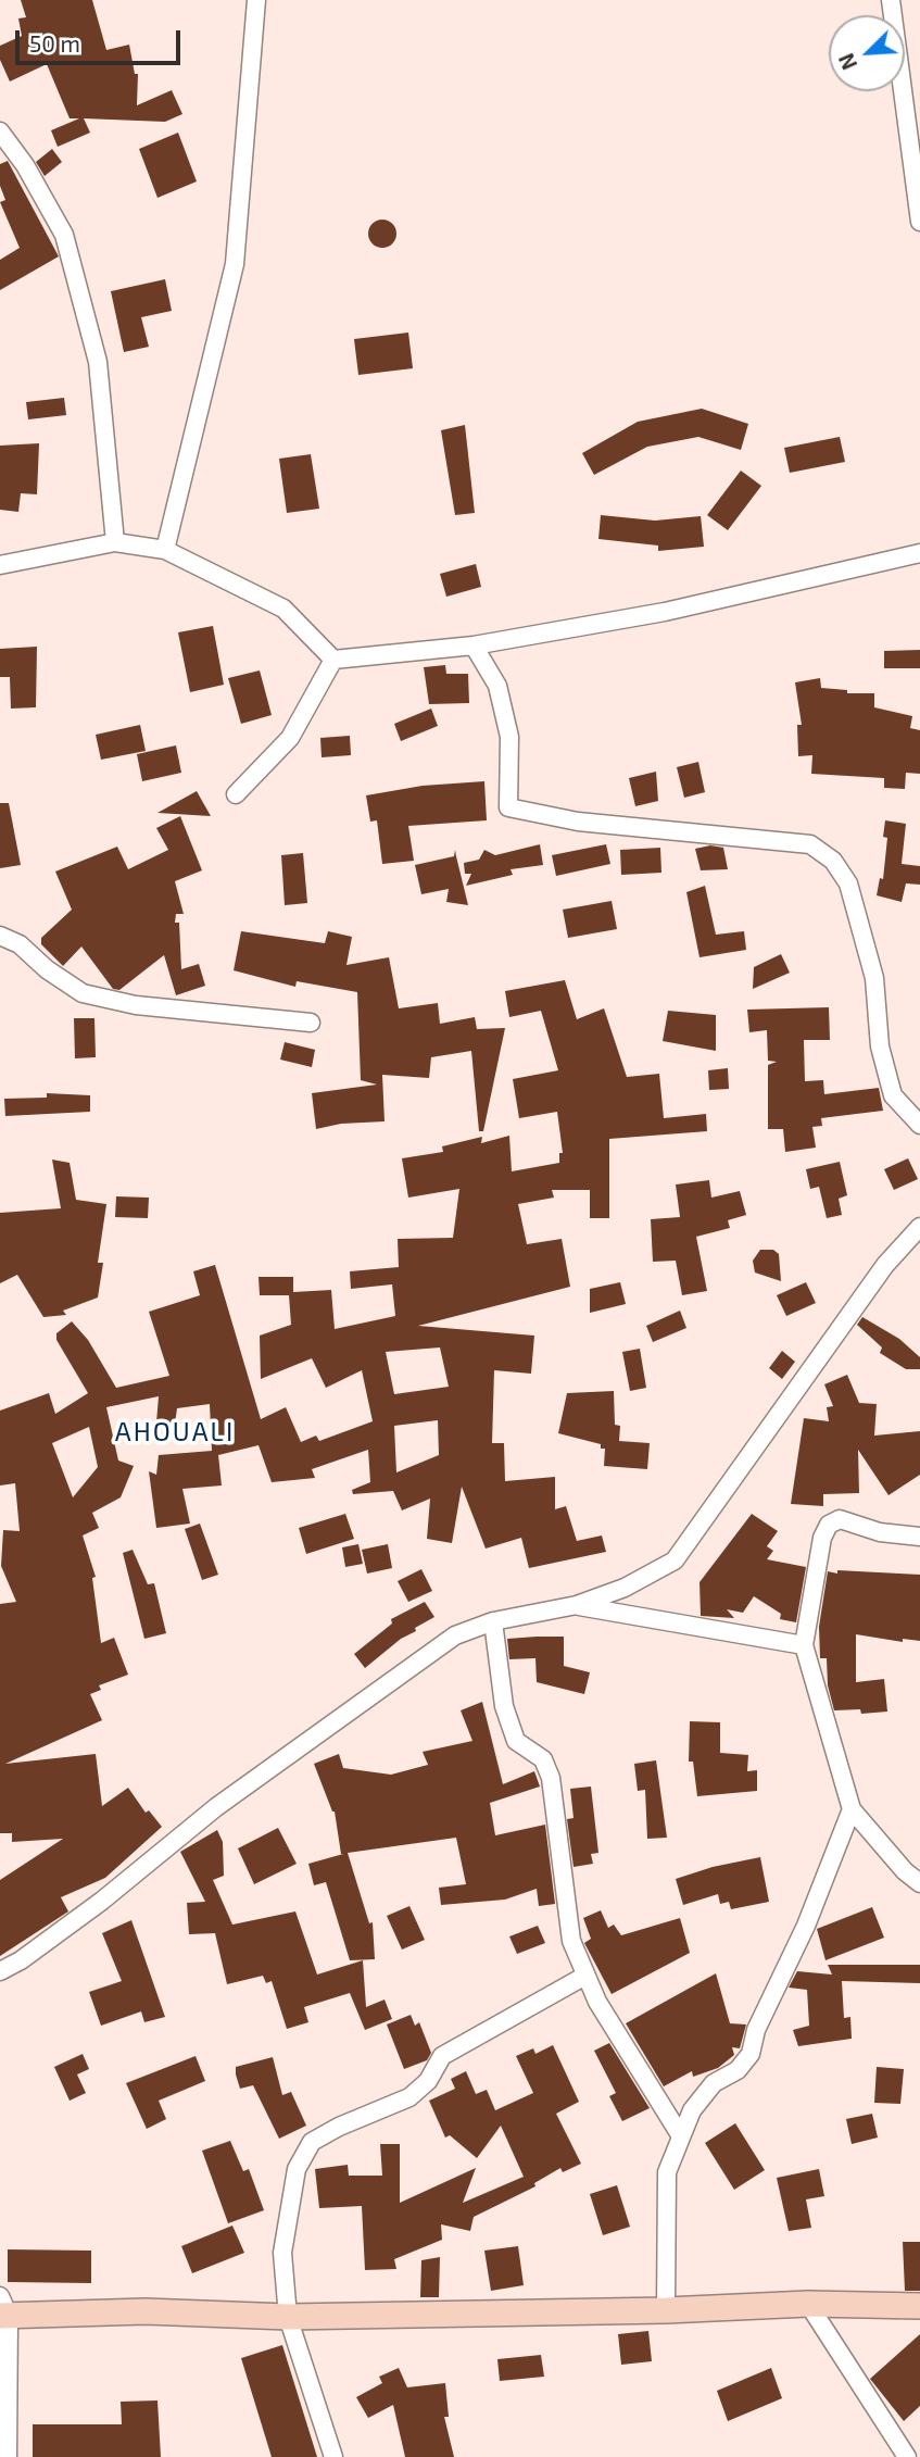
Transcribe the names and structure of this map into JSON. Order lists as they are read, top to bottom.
{
  "districts": ["AHOUALI"],
  "scale_bar": "50 m",
  "north": "bottom left"
}
